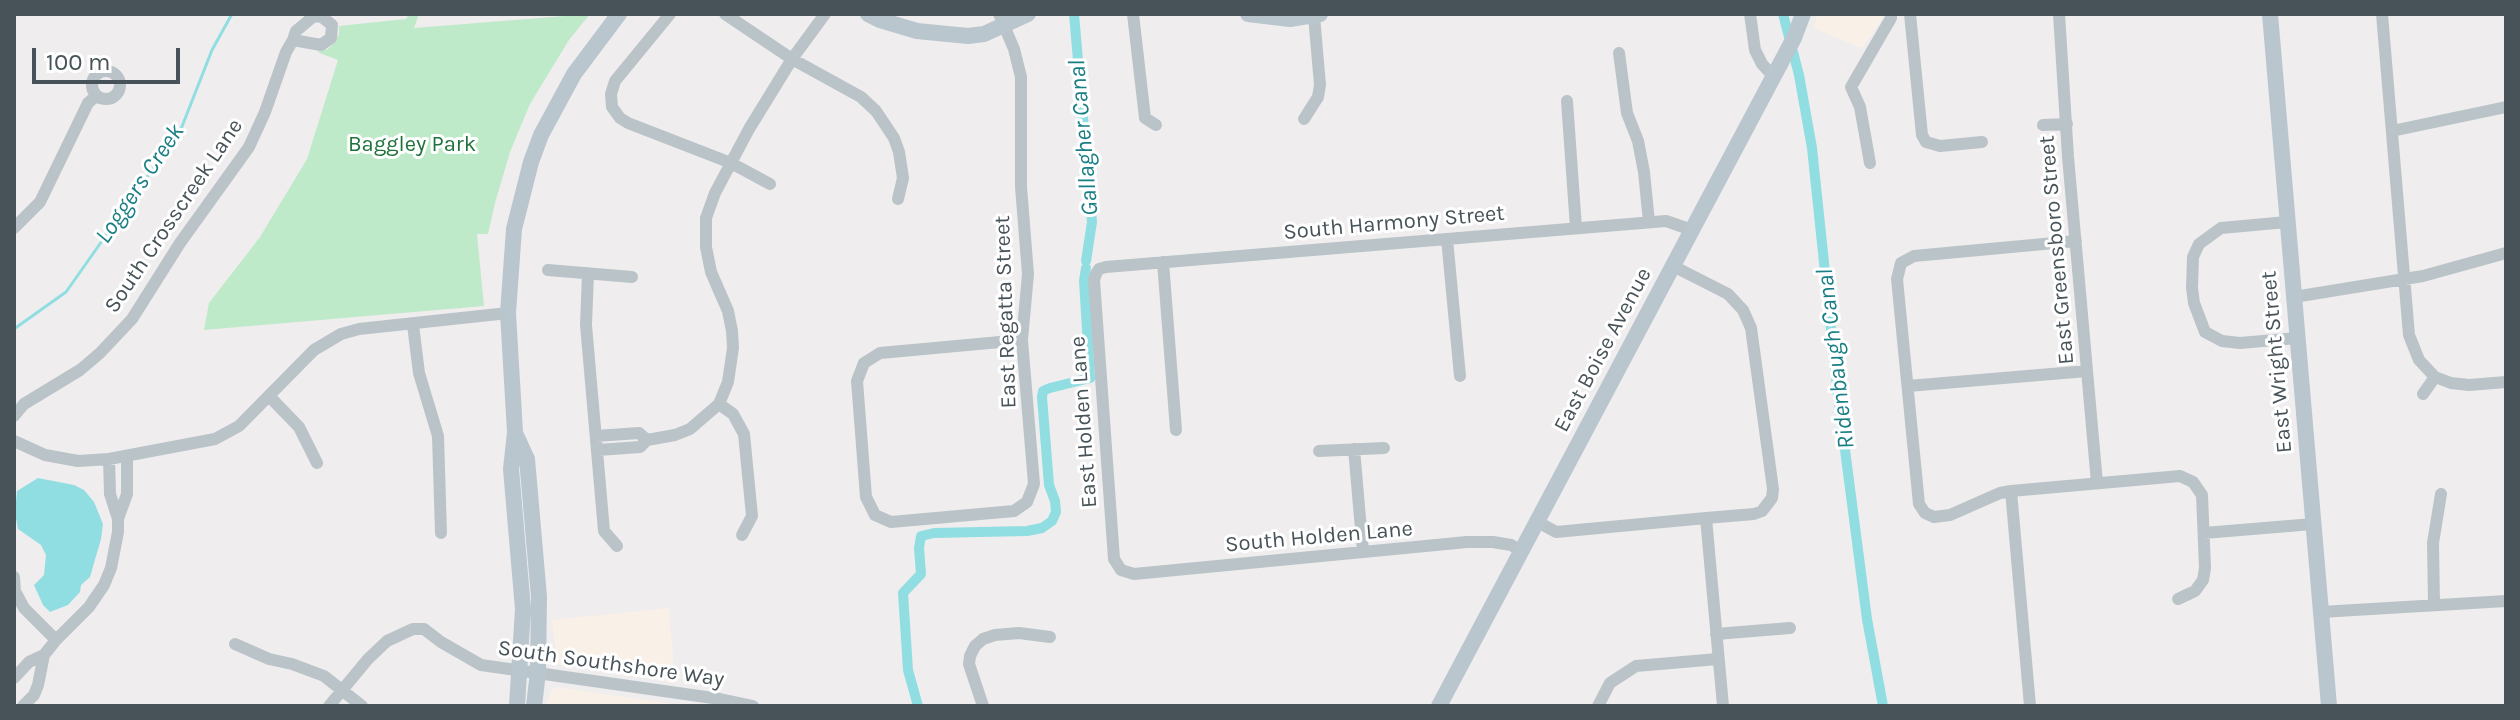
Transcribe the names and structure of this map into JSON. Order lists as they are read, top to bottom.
{
  "streets": {
    "street": [
      "South Crosscreek Lane",
      "South Harmony Street",
      "East Greensboro Street",
      "East Regatta Street",
      "East Boise Avenue",
      "East Wright Street",
      "East Holden Lane",
      "South Holden Lane",
      "South Southshore Way"
    ]
  },
  "crossings": [
    ["South Harmony Street", "East Boise Avenue"],
    ["South Harmony Street", "East Holden Lane"],
    ["East Boise Avenue", "South Holden Lane"],
    ["East Holden Lane", "South Holden Lane"]
  ],
  "water": ["Gallagher Canal", "Loggers Creek", "Ridenbaugh Canal"],
  "parks": ["Baggley Park"],
  "scale_bar": "100 m"
}
